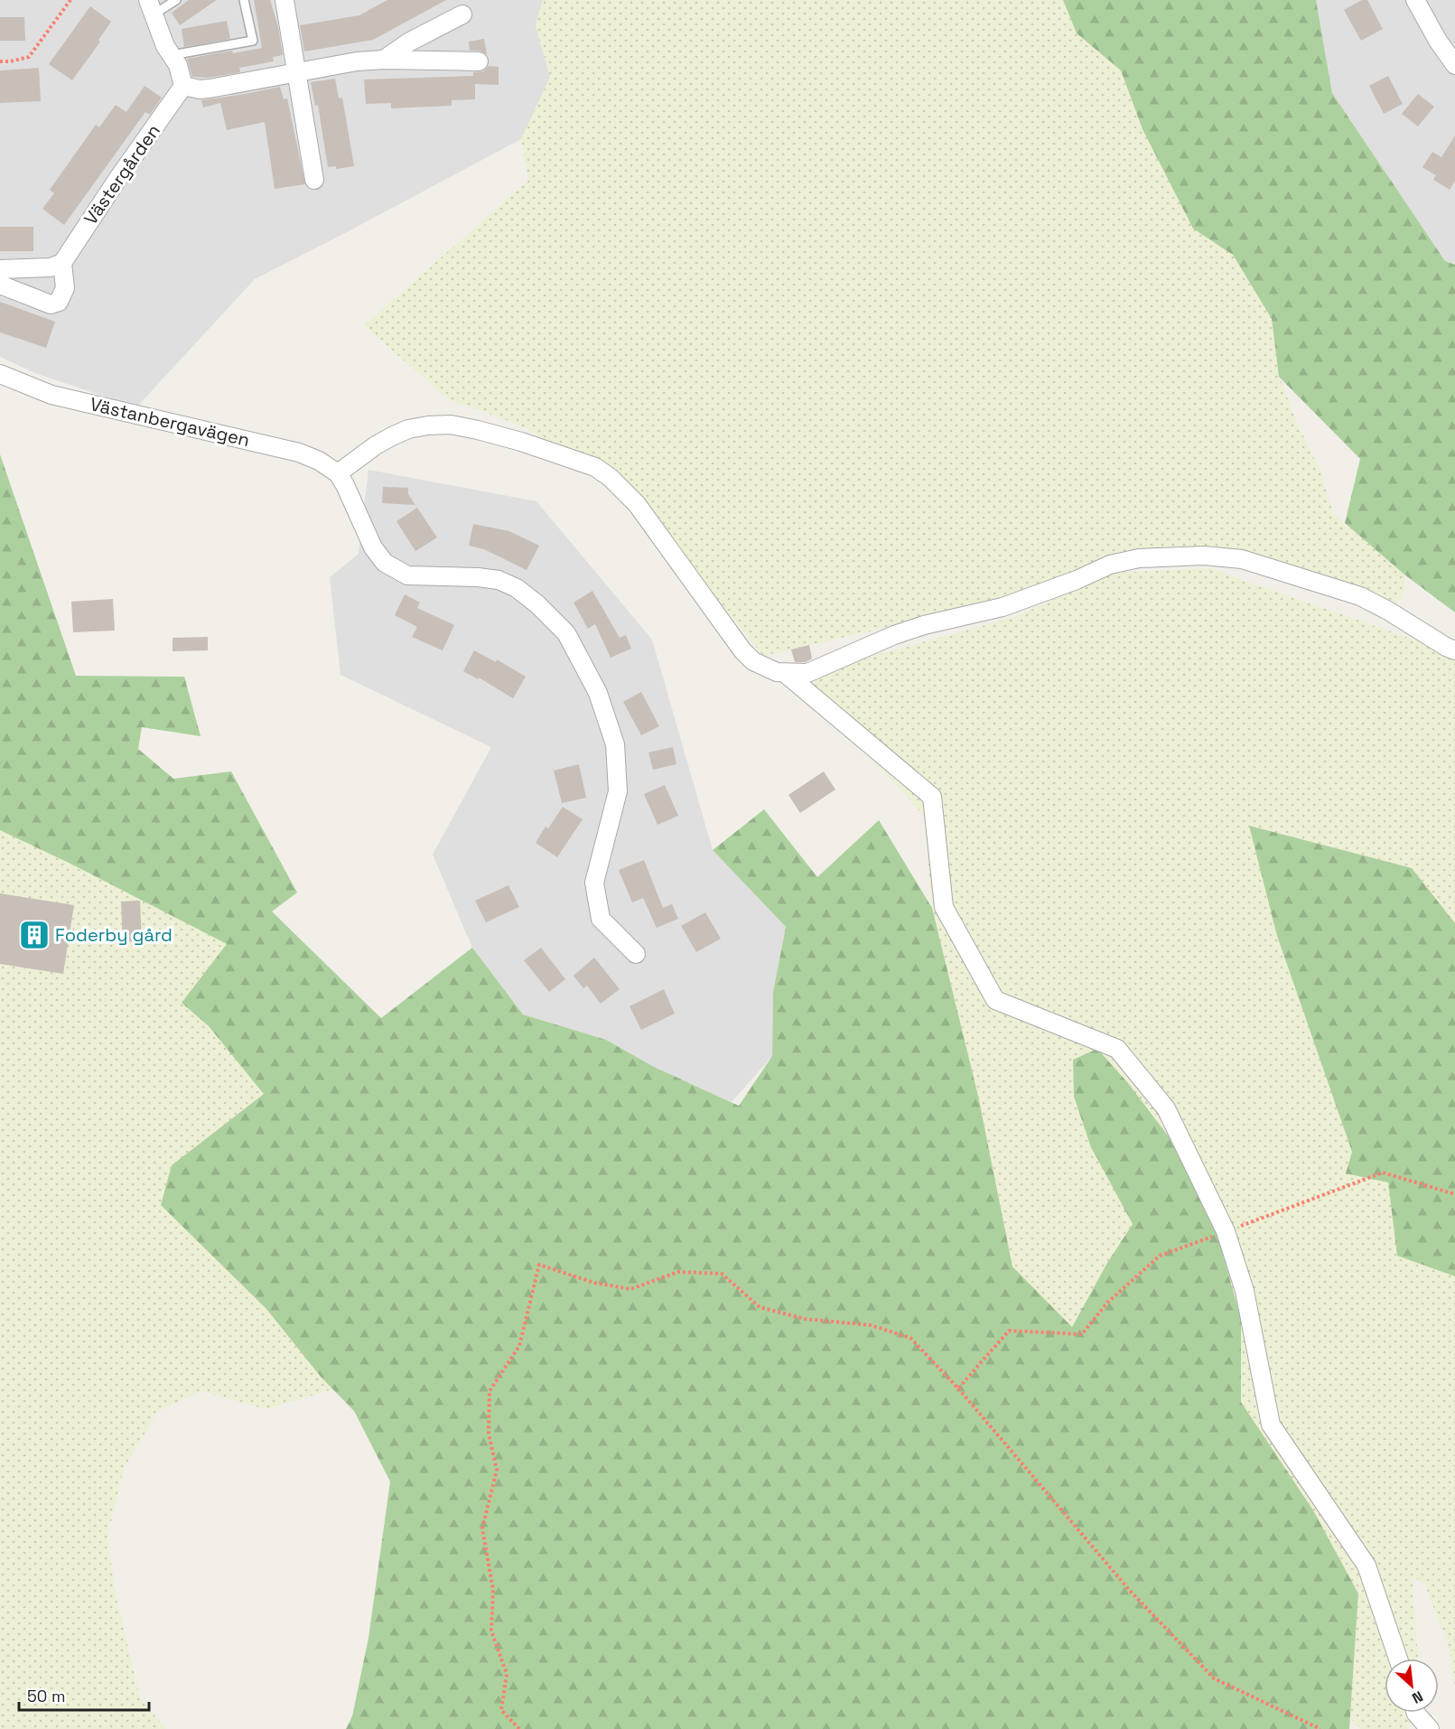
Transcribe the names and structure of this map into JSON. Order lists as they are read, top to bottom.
{
  "streets": {
    "street": ["Västergården", "Västanbergavägen"]
  },
  "places": {
    "building": ["Foderby gård"]
  },
  "scale_bar": "50 m",
  "north": "bottom right"
}
